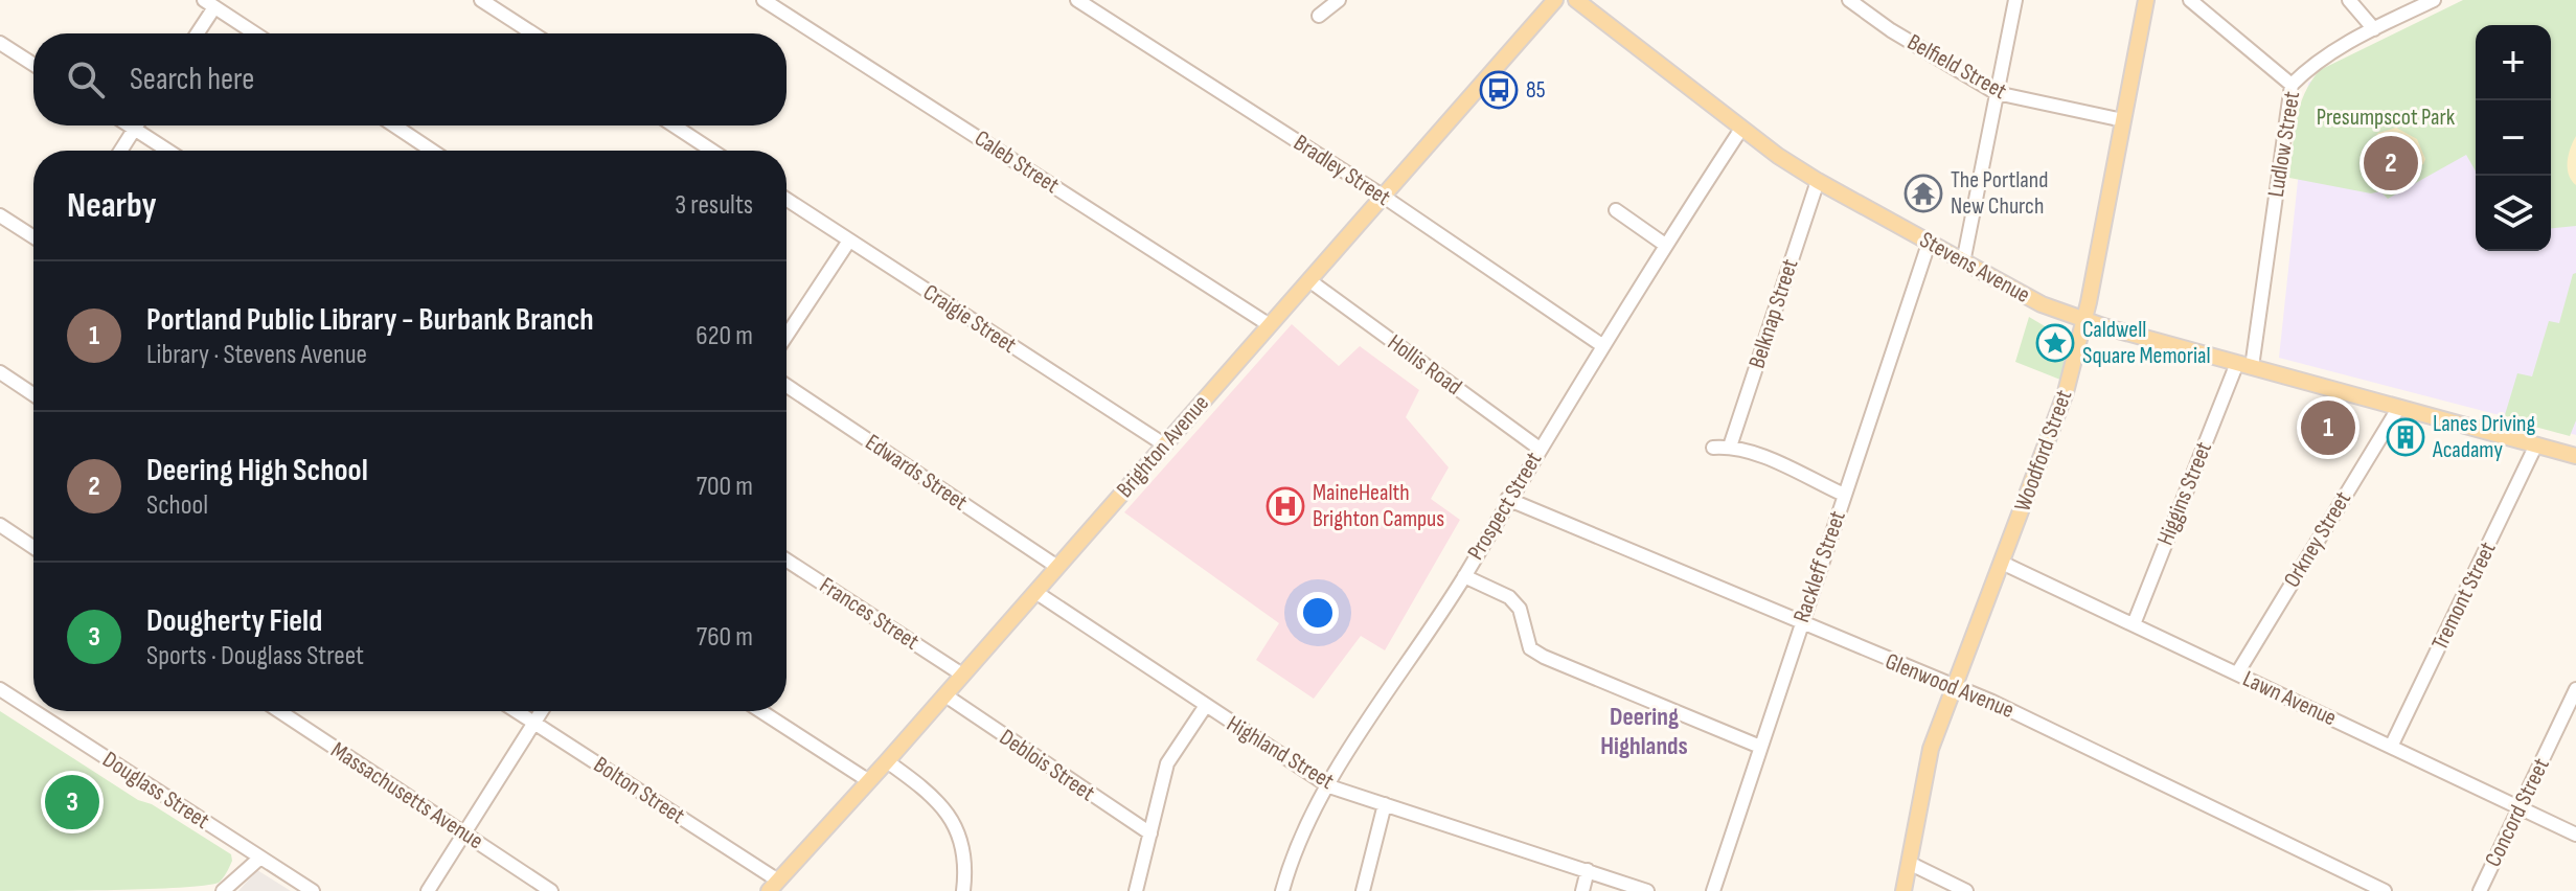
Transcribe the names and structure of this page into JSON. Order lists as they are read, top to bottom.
{
  "streets": {
    "main road": ["Stevens Avenue", "Brighton Avenue", "Woodford Street"],
    "street": [
      "Belfield Street",
      "Ludlow Street",
      "Caleb Street",
      "Bradley Street",
      "Belknap Street",
      "Craigie Street",
      "Hollis Road",
      "Edwards Street",
      "Higgins Street",
      "Prospect Street",
      "Orkney Street",
      "Rackleff Street",
      "Tremont Street",
      "Frances Street",
      "Glenwood Avenue",
      "Lawn Avenue",
      "Highland Street",
      "Deblois Street",
      "Douglass Street",
      "Bolton Street",
      "Massachusetts Avenue",
      "Concord Street"
    ]
  },
  "crossings": [
    ["Belfield Street", "Woodford Street"],
    ["Ludlow Street", "Stevens Avenue"],
    ["Ludlow Street", "Higgins Street"],
    ["Caleb Street", "Brighton Avenue"],
    ["Bradley Street", "Brighton Avenue"],
    ["Bradley Street", "Prospect Street"],
    ["Stevens Avenue", "Belknap Street"],
    ["Stevens Avenue", "Woodford Street"],
    ["Stevens Avenue", "Higgins Street"],
    ["Stevens Avenue", "Prospect Street"],
    ["Stevens Avenue", "Orkney Street"],
    ["Stevens Avenue", "Rackleff Street"],
    ["Stevens Avenue", "Tremont Street"],
    ["Craigie Street", "Brighton Avenue"],
    ["Hollis Road", "Brighton Avenue"],
    ["Hollis Road", "Prospect Street"],
    ["Brighton Avenue", "Edwards Street"],
    ["Brighton Avenue", "Frances Street"],
    ["Brighton Avenue", "Highland Street"],
    ["Brighton Avenue", "Deblois Street"],
    ["Brighton Avenue", "Bolton Street"],
    ["Woodford Street", "Glenwood Avenue"],
    ["Woodford Street", "Lawn Avenue"],
    ["Higgins Street", "Lawn Avenue"],
    ["Prospect Street", "Glenwood Avenue"],
    ["Prospect Street", "Highland Street"],
    ["Orkney Street", "Lawn Avenue"],
    ["Rackleff Street", "Glenwood Avenue"],
    ["Tremont Street", "Lawn Avenue"],
    ["Lawn Avenue", "Concord Street"]
  ],
  "districts": ["Deering Highlands"],
  "parks": ["Presumpscot Park"],
  "places": {
    "bus stop": ["85"],
    "temple": ["The Portland New Church"],
    "place": ["Caldwell Square Memorial"],
    "building": ["Lanes Driving Acadamy"],
    "hospital": ["MaineHealth Brighton Campus"]
  },
  "page": {
    "map_buttons": ["+", "−"],
    "search": "Search here",
    "pins": ["2", "1", "3"],
    "heading": ["Nearby", "3 results"],
    "list": [
      {
        "mark": "1",
        "name": "Portland Public Library - Burbank Branch",
        "note": "Library · Stevens Avenue",
        "value": "620 m"
      },
      {
        "mark": "2",
        "name": "Deering High School",
        "note": "School",
        "value": "700 m"
      },
      {
        "mark": "3",
        "name": "Dougherty Field",
        "note": "Sports · Douglass Street",
        "value": "760 m"
      }
    ]
  }
}
